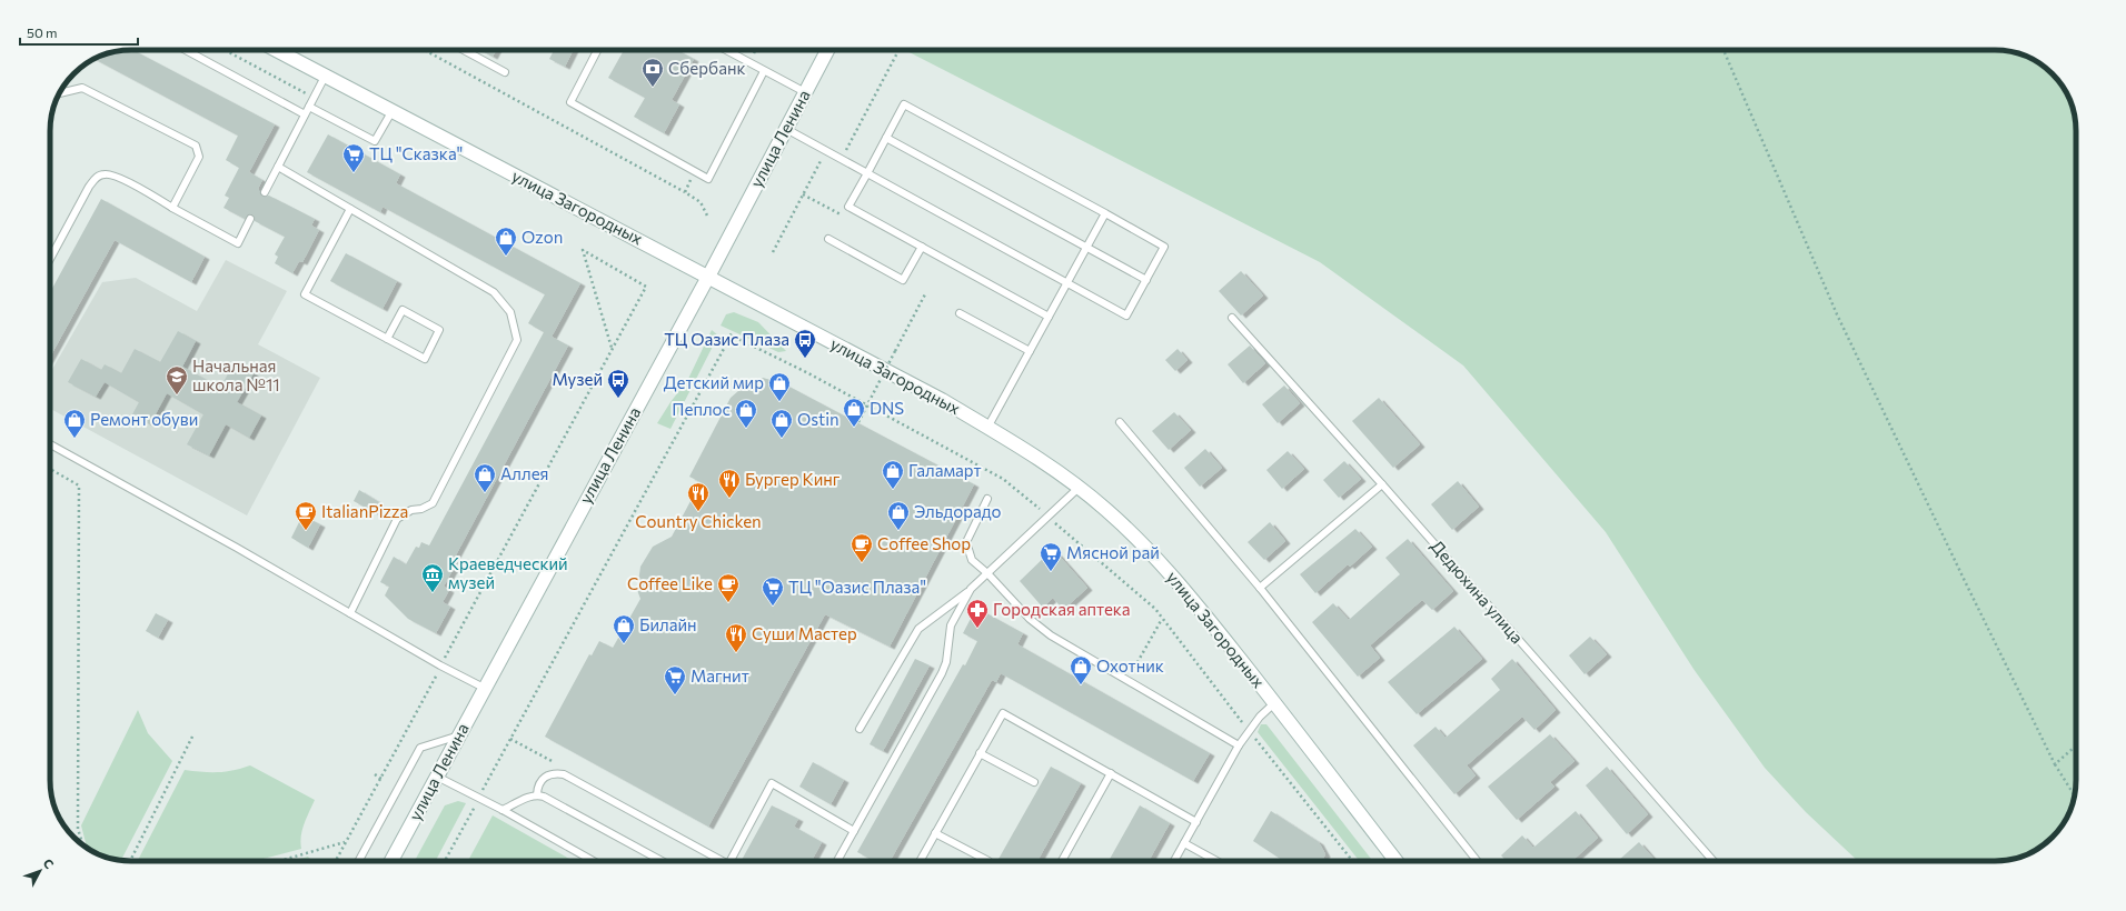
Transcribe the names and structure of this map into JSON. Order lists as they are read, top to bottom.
{
  "streets": {
    "main road": ["улица Ленина", "улица Загородных"],
    "lane": ["Дедюхина улица"]
  },
  "crossings": [
    ["улица Ленина", "улица Загородных"]
  ],
  "places": {
    "bank": ["Сбербанк"],
    "supermarket": [
      "ТЦ \"Сказка\"",
      "Мясной рай",
      "ТЦ \"Оазис Плаза\"",
      "Магнит"
    ],
    "shop": [
      "Ozon",
      "Детский мир",
      "DNS",
      "Пеплос",
      "Ремонт обуви",
      "Ostin",
      "Галамарт",
      "Аллея",
      "Эльдорадо",
      "Билайн",
      "Охотник"
    ],
    "bus stop": ["ТЦ Оазис Плаза", "Музей"],
    "school or university": ["Начальная школа №11"],
    "restaurant": ["Бургер Кинг", "Country Chicken", "Суши Мастер"],
    "cafe": ["ItalianPizza", "Coffee Shop", "Coffee Like"],
    "museum": ["Краеведческий музей"],
    "pharmacy": ["Городская аптека"]
  },
  "scale_bar": "50 m",
  "north": "top right"
}
